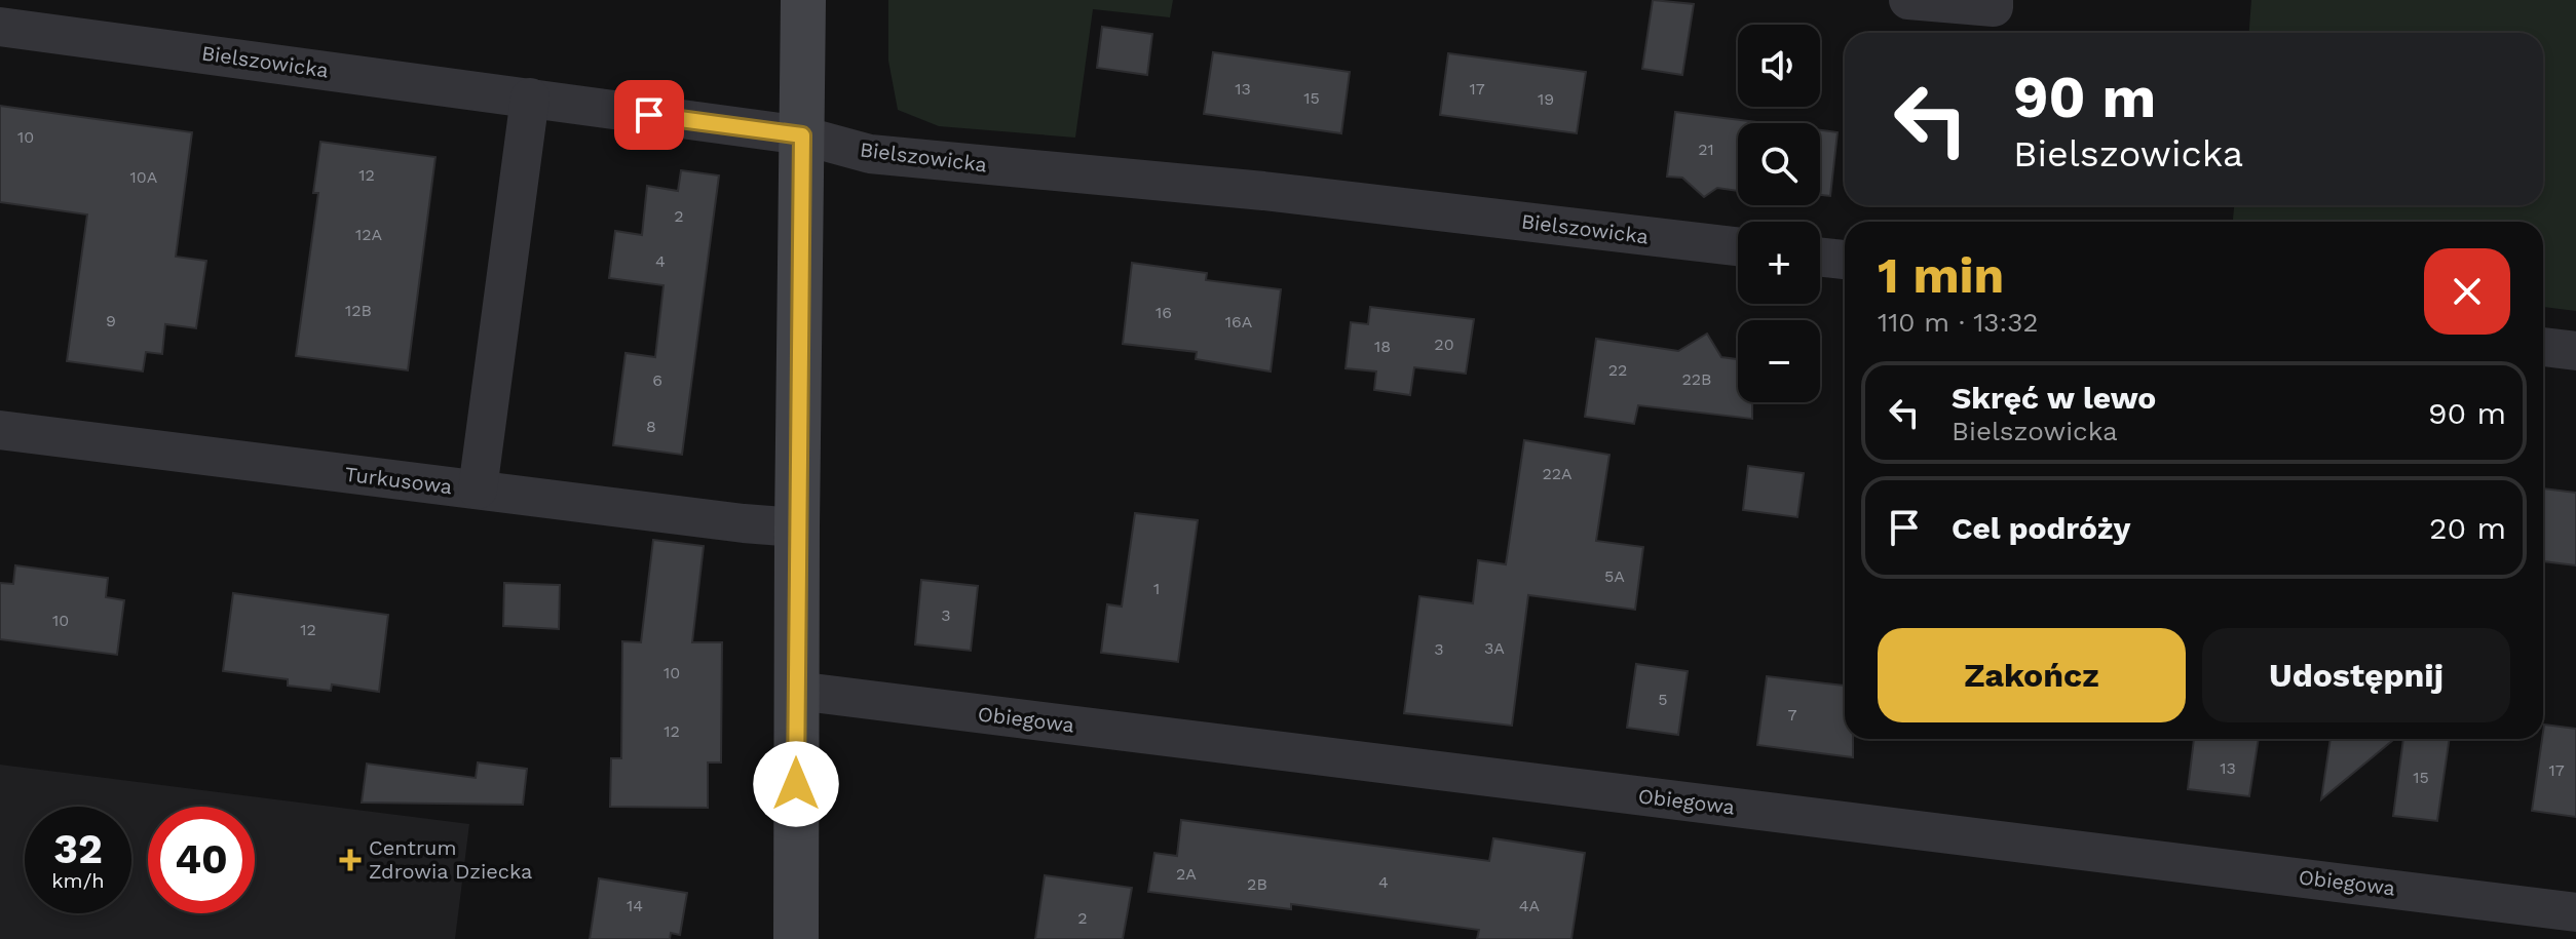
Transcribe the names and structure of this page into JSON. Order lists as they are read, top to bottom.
{
  "streets": {
    "street": ["Bielszowicka", "Turkusowa", "Obiegowa"]
  },
  "places": {
    "health": ["Centrum Zdrowia Dziecka"]
  },
  "house_numbers": [
    "13",
    "17",
    "15",
    "19",
    "10",
    "21",
    "12",
    "10A",
    "2",
    "12A",
    "4",
    "12B",
    "16",
    "9",
    "16A",
    "20",
    "18",
    "22",
    "22B",
    "6",
    "8",
    "22A",
    "5A",
    "1",
    "3",
    "10",
    "12",
    "3A",
    "3",
    "10",
    "5",
    "7",
    "12",
    "13",
    "17",
    "15",
    "2A",
    "4",
    "2B",
    "14",
    "4A",
    "2"
  ],
  "page": {
    "map_buttons": ["+", "−"],
    "turn": ["90 m", "Bielszowicka"],
    "heading": ["1 min", "110 m · 13:32"],
    "list": [
      {
        "name": "Skręć w lewo",
        "note": "Bielszowicka",
        "value": "90 m"
      },
      {
        "name": "Cel podróży",
        "value": "20 m"
      }
    ],
    "buttons": ["Zakończ", "Udostępnij"],
    "speed": "32 km/h",
    "limit": "40"
  }
}
